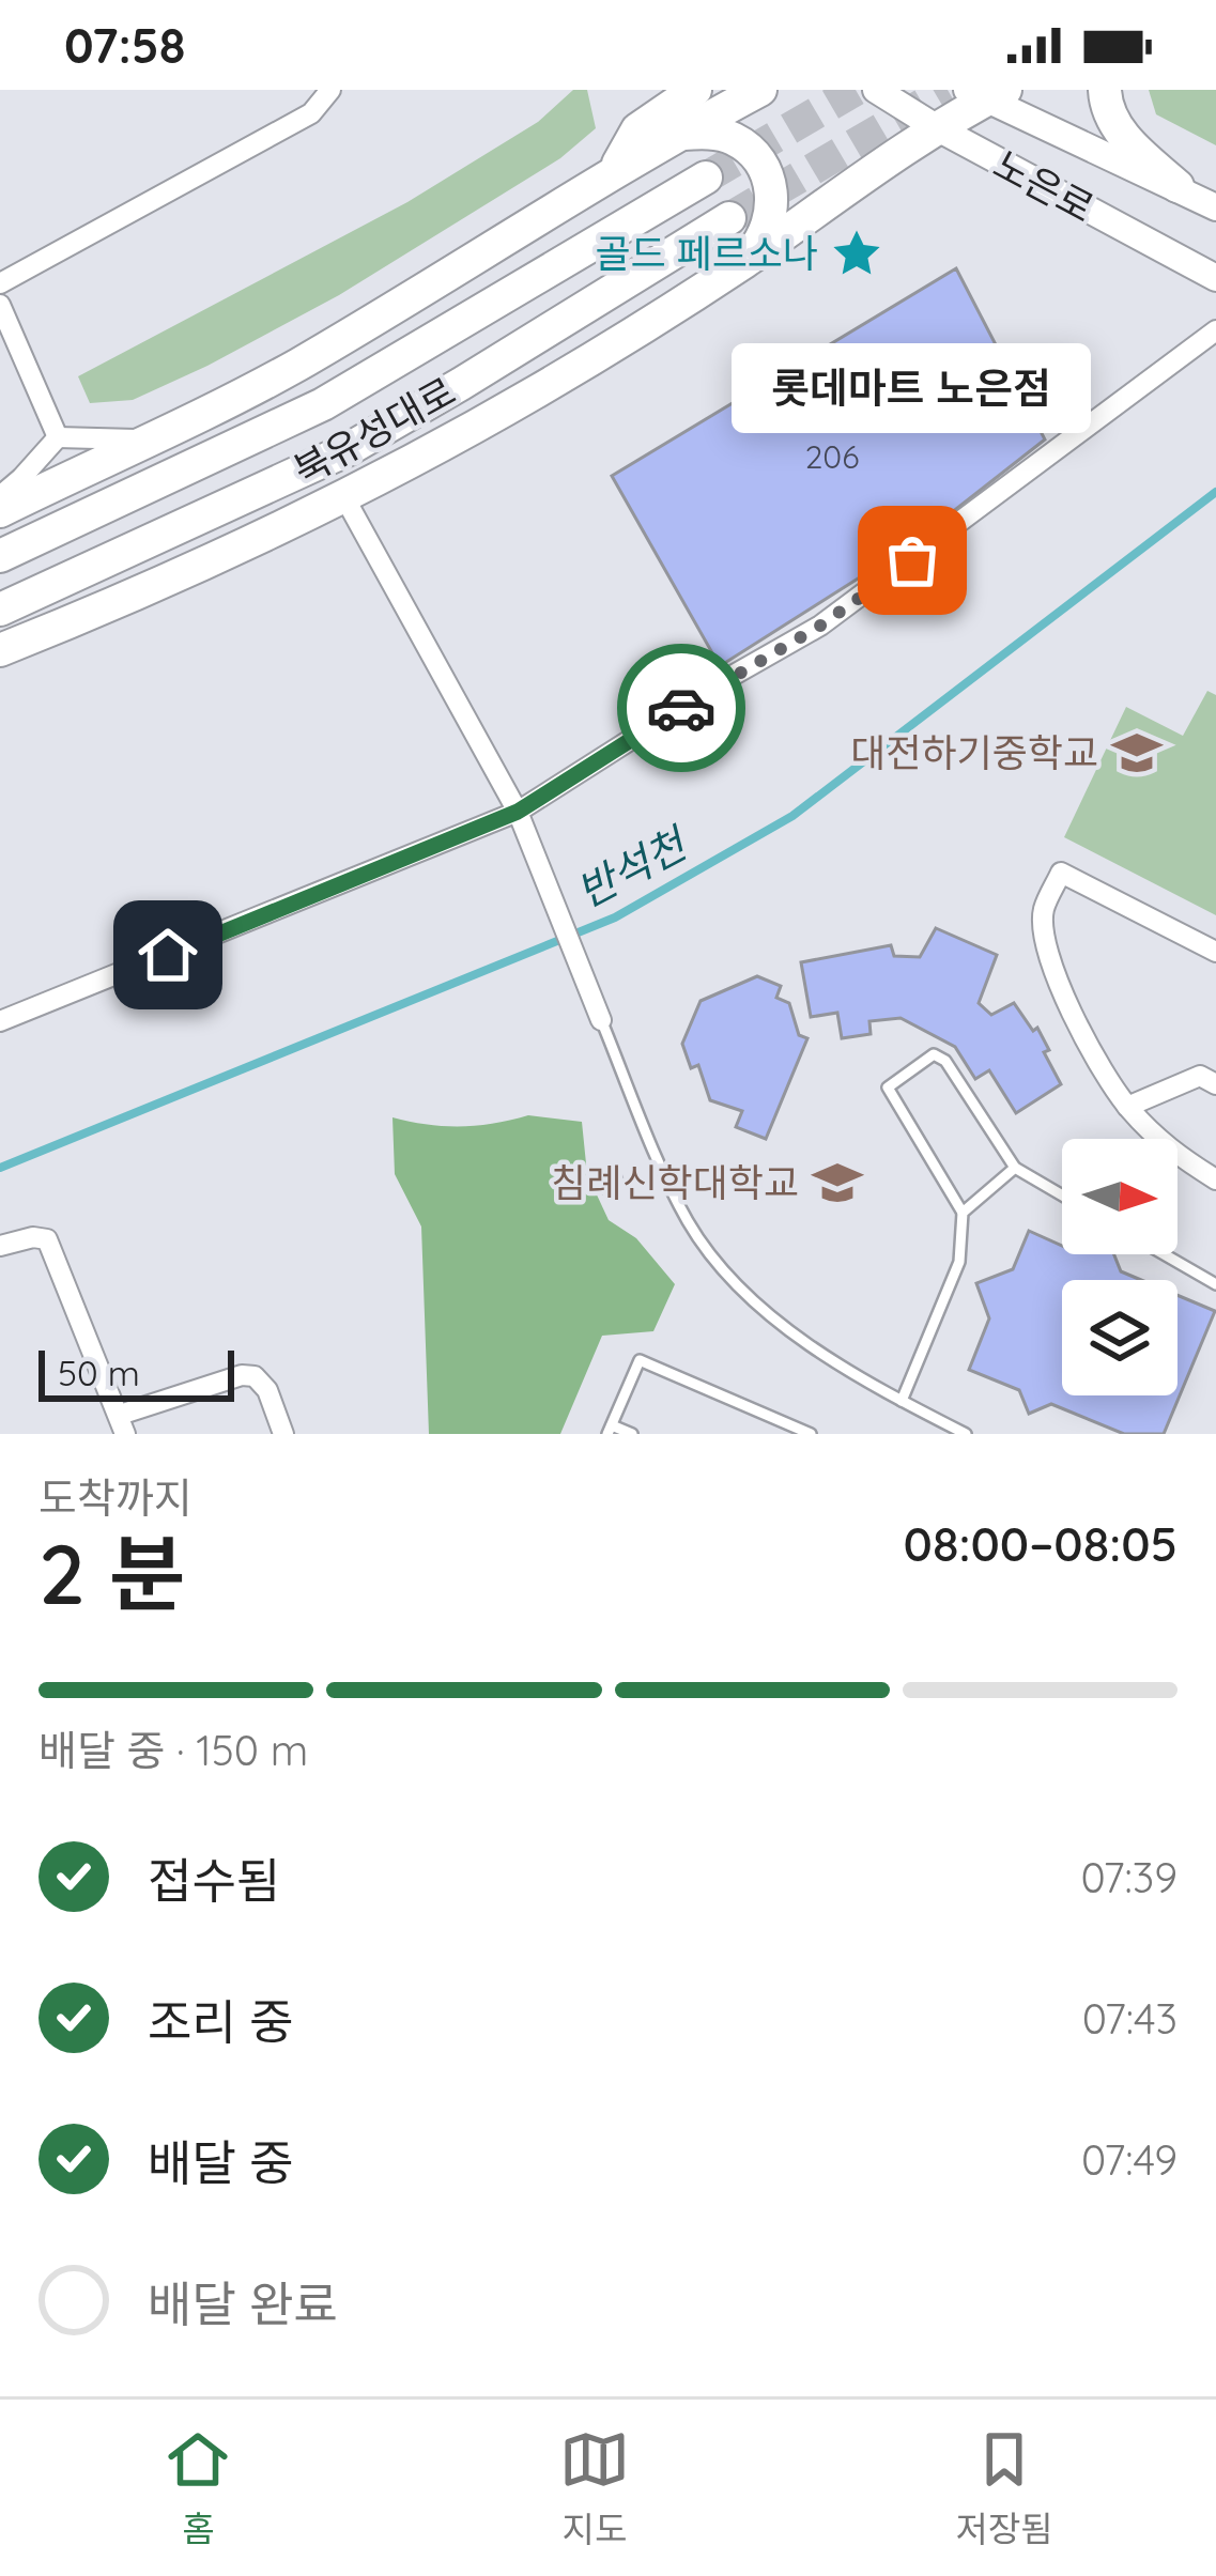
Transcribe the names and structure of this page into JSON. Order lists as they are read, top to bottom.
{
  "streets": {
    "main road": ["북유성대로"],
    "street": ["노은로"]
  },
  "water": ["반석천"],
  "places": {
    "place": ["골드 페르소나"],
    "other": ["롯데마트 노은점"],
    "school or university": ["대전하기중학교", "침례신학대학교"]
  },
  "house_numbers": ["206"],
  "scale_bar": "50 m",
  "north": "right",
  "page": {
    "status": "07:58",
    "bubble": "롯데마트 노은점",
    "scale": "50 m",
    "heading": ["2 분", "도착까지", "08:00–08:05"],
    "bar": "배달 중 · 150 m",
    "list": [
      ["접수됨", "07:39"],
      ["조리 중", "07:43"],
      ["배달 중", "07:49"],
      "배달 완료"
    ],
    "tabs": ["홈", "지도", "저장됨"]
  }
}
